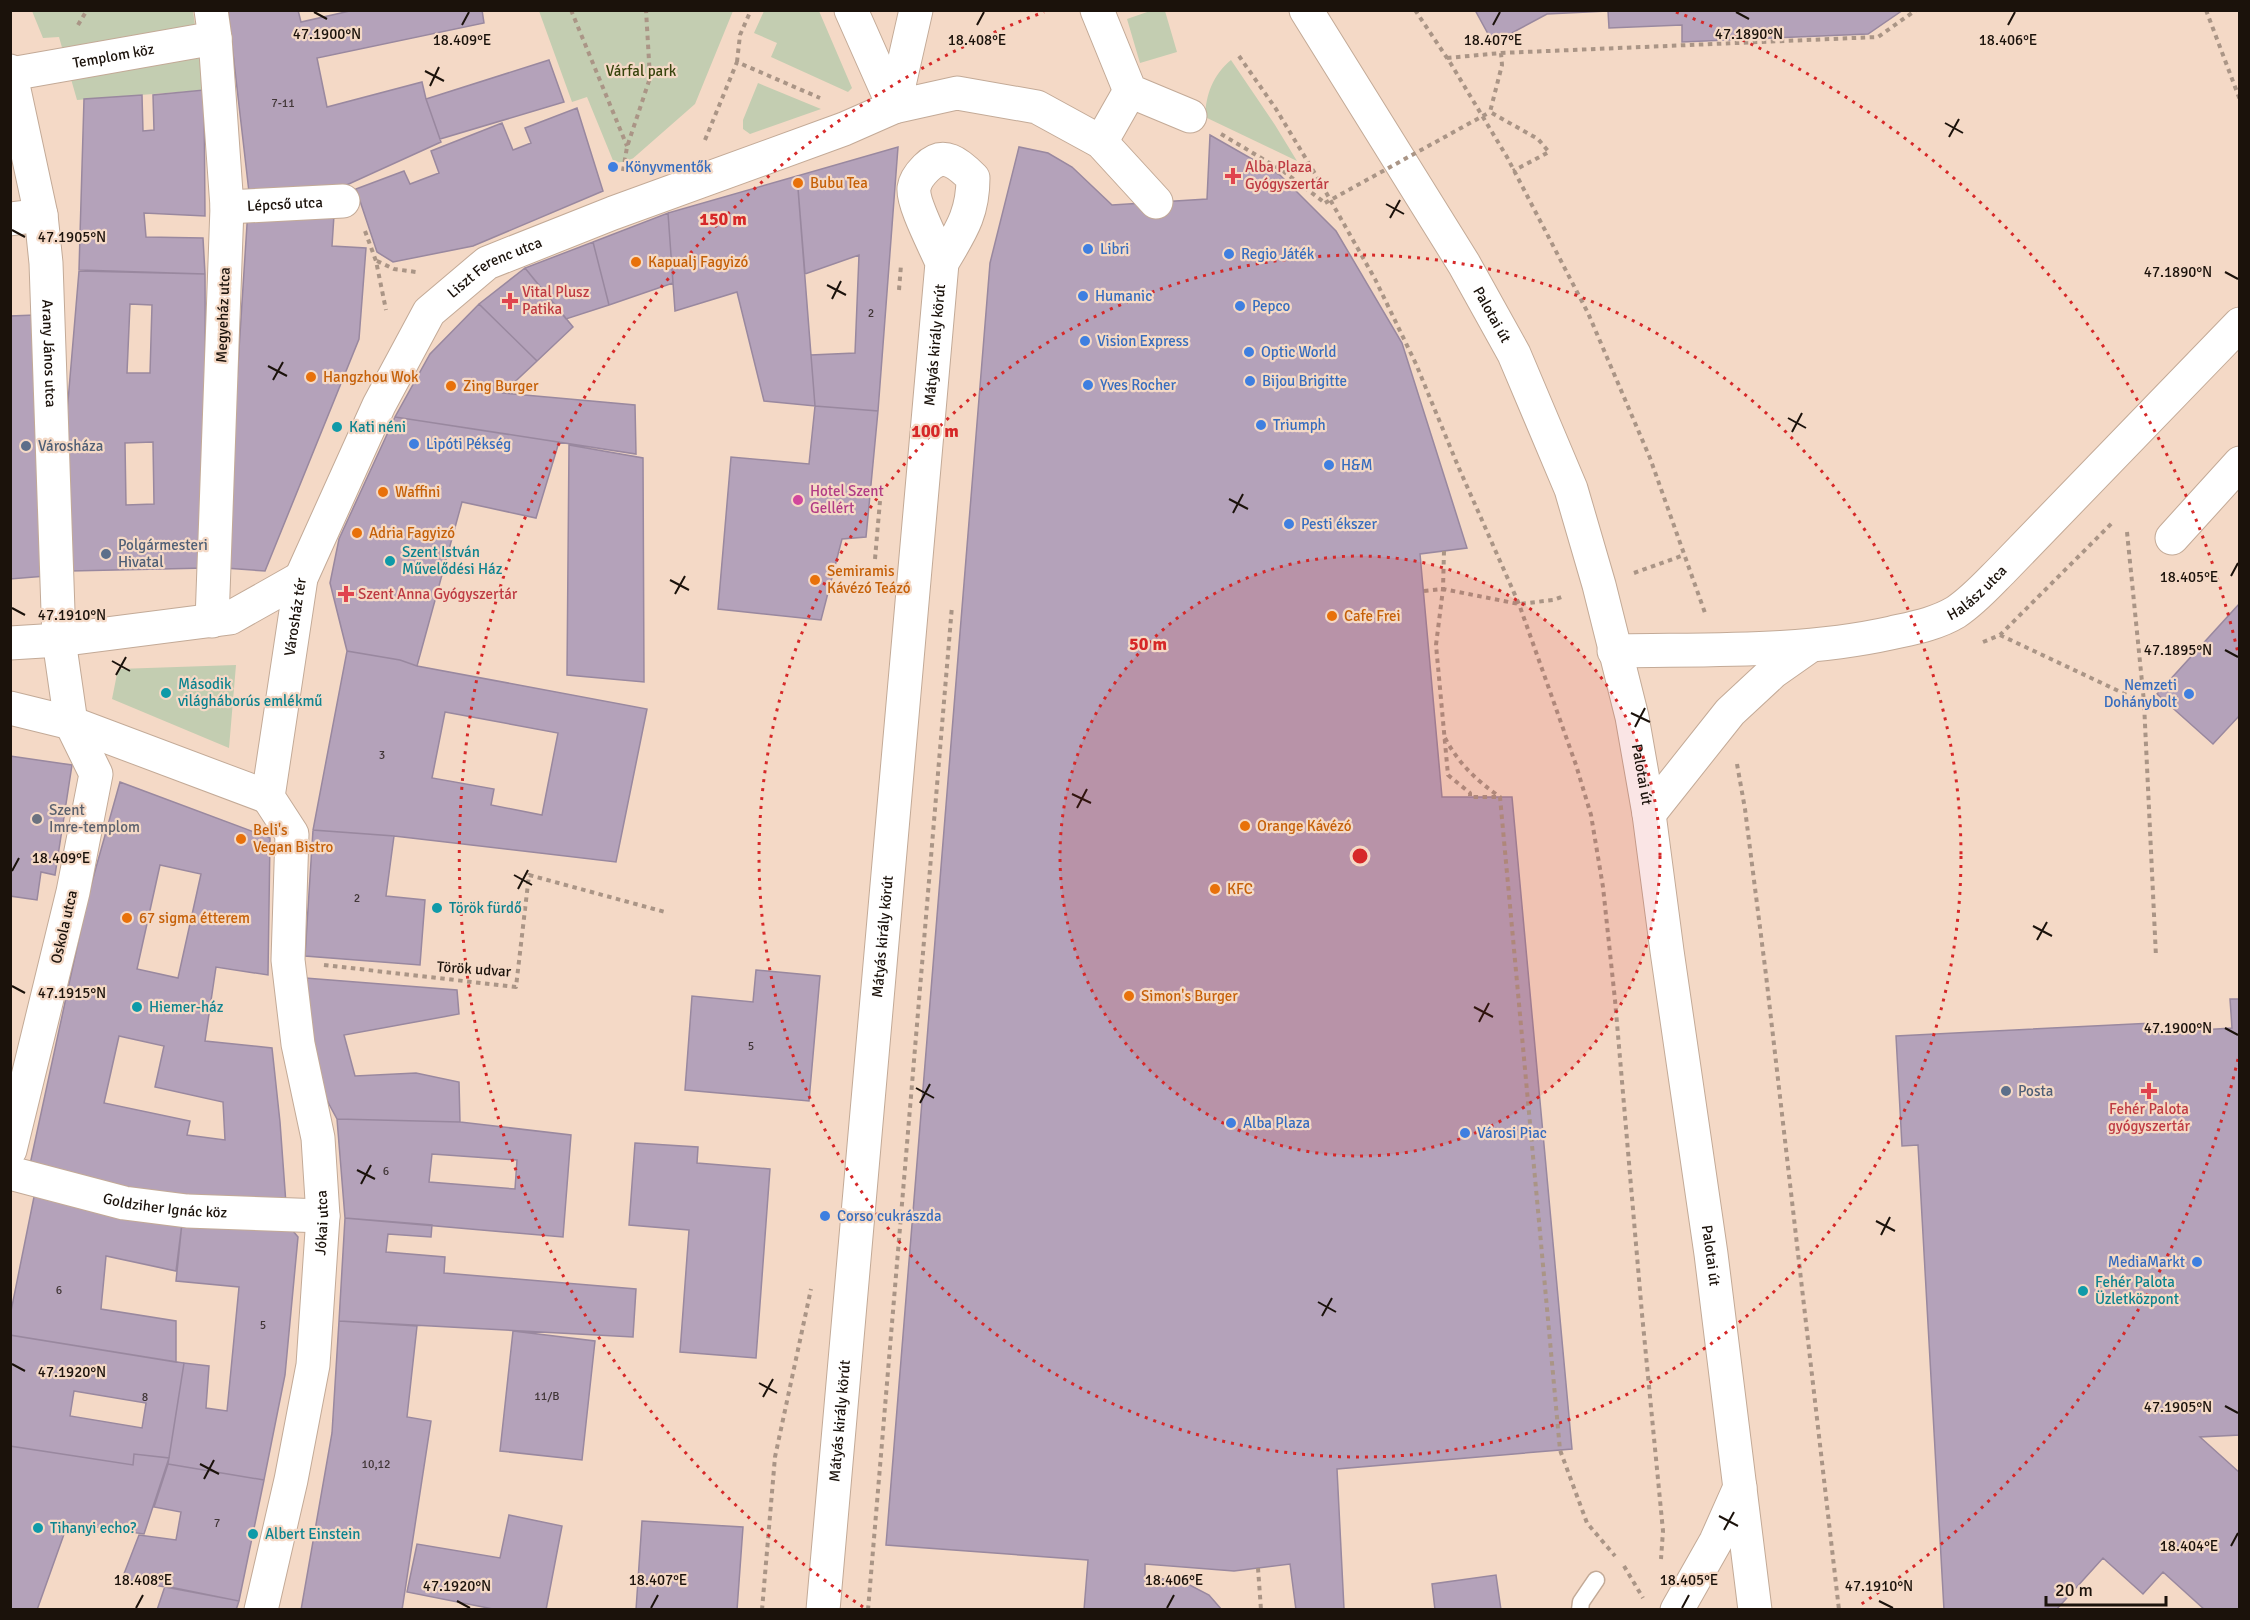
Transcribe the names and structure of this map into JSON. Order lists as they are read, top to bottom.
{
  "streets": {
    "street": [
      "Templom köz",
      "Lépcső utca",
      "Liszt Ferenc utca",
      "Megyeház utca",
      "Palotai út",
      "Mátyás király körút",
      "Arany János utca",
      "Halász utca",
      "Városház tér",
      "Oskola utca",
      "Goldziher Ignác köz",
      "Jókai utca"
    ],
    "path": ["Török udvar"]
  },
  "crossings": [
    ["Templom köz", "Megyeház utca"],
    ["Templom köz", "Arany János utca"],
    ["Lépcső utca", "Megyeház utca"],
    ["Liszt Ferenc utca", "Városház tér"],
    ["Megyeház utca", "Városház tér"],
    ["Palotai út", "Halász utca"],
    ["Arany János utca", "Városház tér"],
    ["Városház tér", "Jókai utca"],
    ["Török udvar", "Jókai utca"],
    ["Goldziher Ignác köz", "Jókai utca"]
  ],
  "parks": ["Várfal park"],
  "places": {
    "other": [
      "Könyvmentők",
      "Bubu Tea",
      "Libri",
      "Regio Játék",
      "Kapualj Fagyizó",
      "Humanic",
      "Pepco",
      "Vision Express",
      "Optic World",
      "Hangzhou Wok",
      "Bijou Brigitte",
      "Yves Rocher",
      "Zing Burger",
      "Triumph",
      "Kati néni",
      "Lipóti Pékség",
      "Városháza",
      "H&M",
      "Waffini",
      "Hotel Szent Gellért",
      "Pesti ékszer",
      "Adria Fagyizó",
      "Polgármesteri Hivatal",
      "Szent István Művelődési Ház",
      "Semiramis Kávézó Teázó",
      "Cafe Frei",
      "Második világháborús emlékmű",
      "Nemzeti Dohánybolt",
      "Szent Imre-templom",
      "Orange Kávézó",
      "Beli's Vegan Bistro",
      "KFC",
      "Török fürdő",
      "67 sigma étterem",
      "Simon's Burger",
      "Hiemer-ház",
      "Posta",
      "Alba Plaza",
      "Városi Piac",
      "Corso cukrászda",
      "MediaMarkt",
      "Fehér Palota Üzletközpont",
      "Tihanyi echo?",
      "Albert Einstein"
    ],
    "health": [
      "Alba Plaza Gyógyszertár",
      "Vital Plusz Patika",
      "Szent Anna Gyógyszertár",
      "Fehér Palota gyógyszertár"
    ]
  },
  "house_numbers": [
    "7-11",
    "2",
    "3",
    "2",
    "5",
    "6",
    "6",
    "5",
    "11/B",
    "8",
    "10,12",
    "7"
  ],
  "scale_bar": "20 m",
  "coordinates": [
    "47.1900°N",
    "47.1890°N",
    "18.409°E",
    "18.408°E",
    "18.407°E",
    "18.406°E",
    "47.1905°N",
    "18.405°E",
    "47.1910°N",
    "47.1895°N",
    "47.1915°N",
    "47.1920°N",
    "18.404°E"
  ],
  "rings": ["150 m", "100 m", "50 m"]
}
